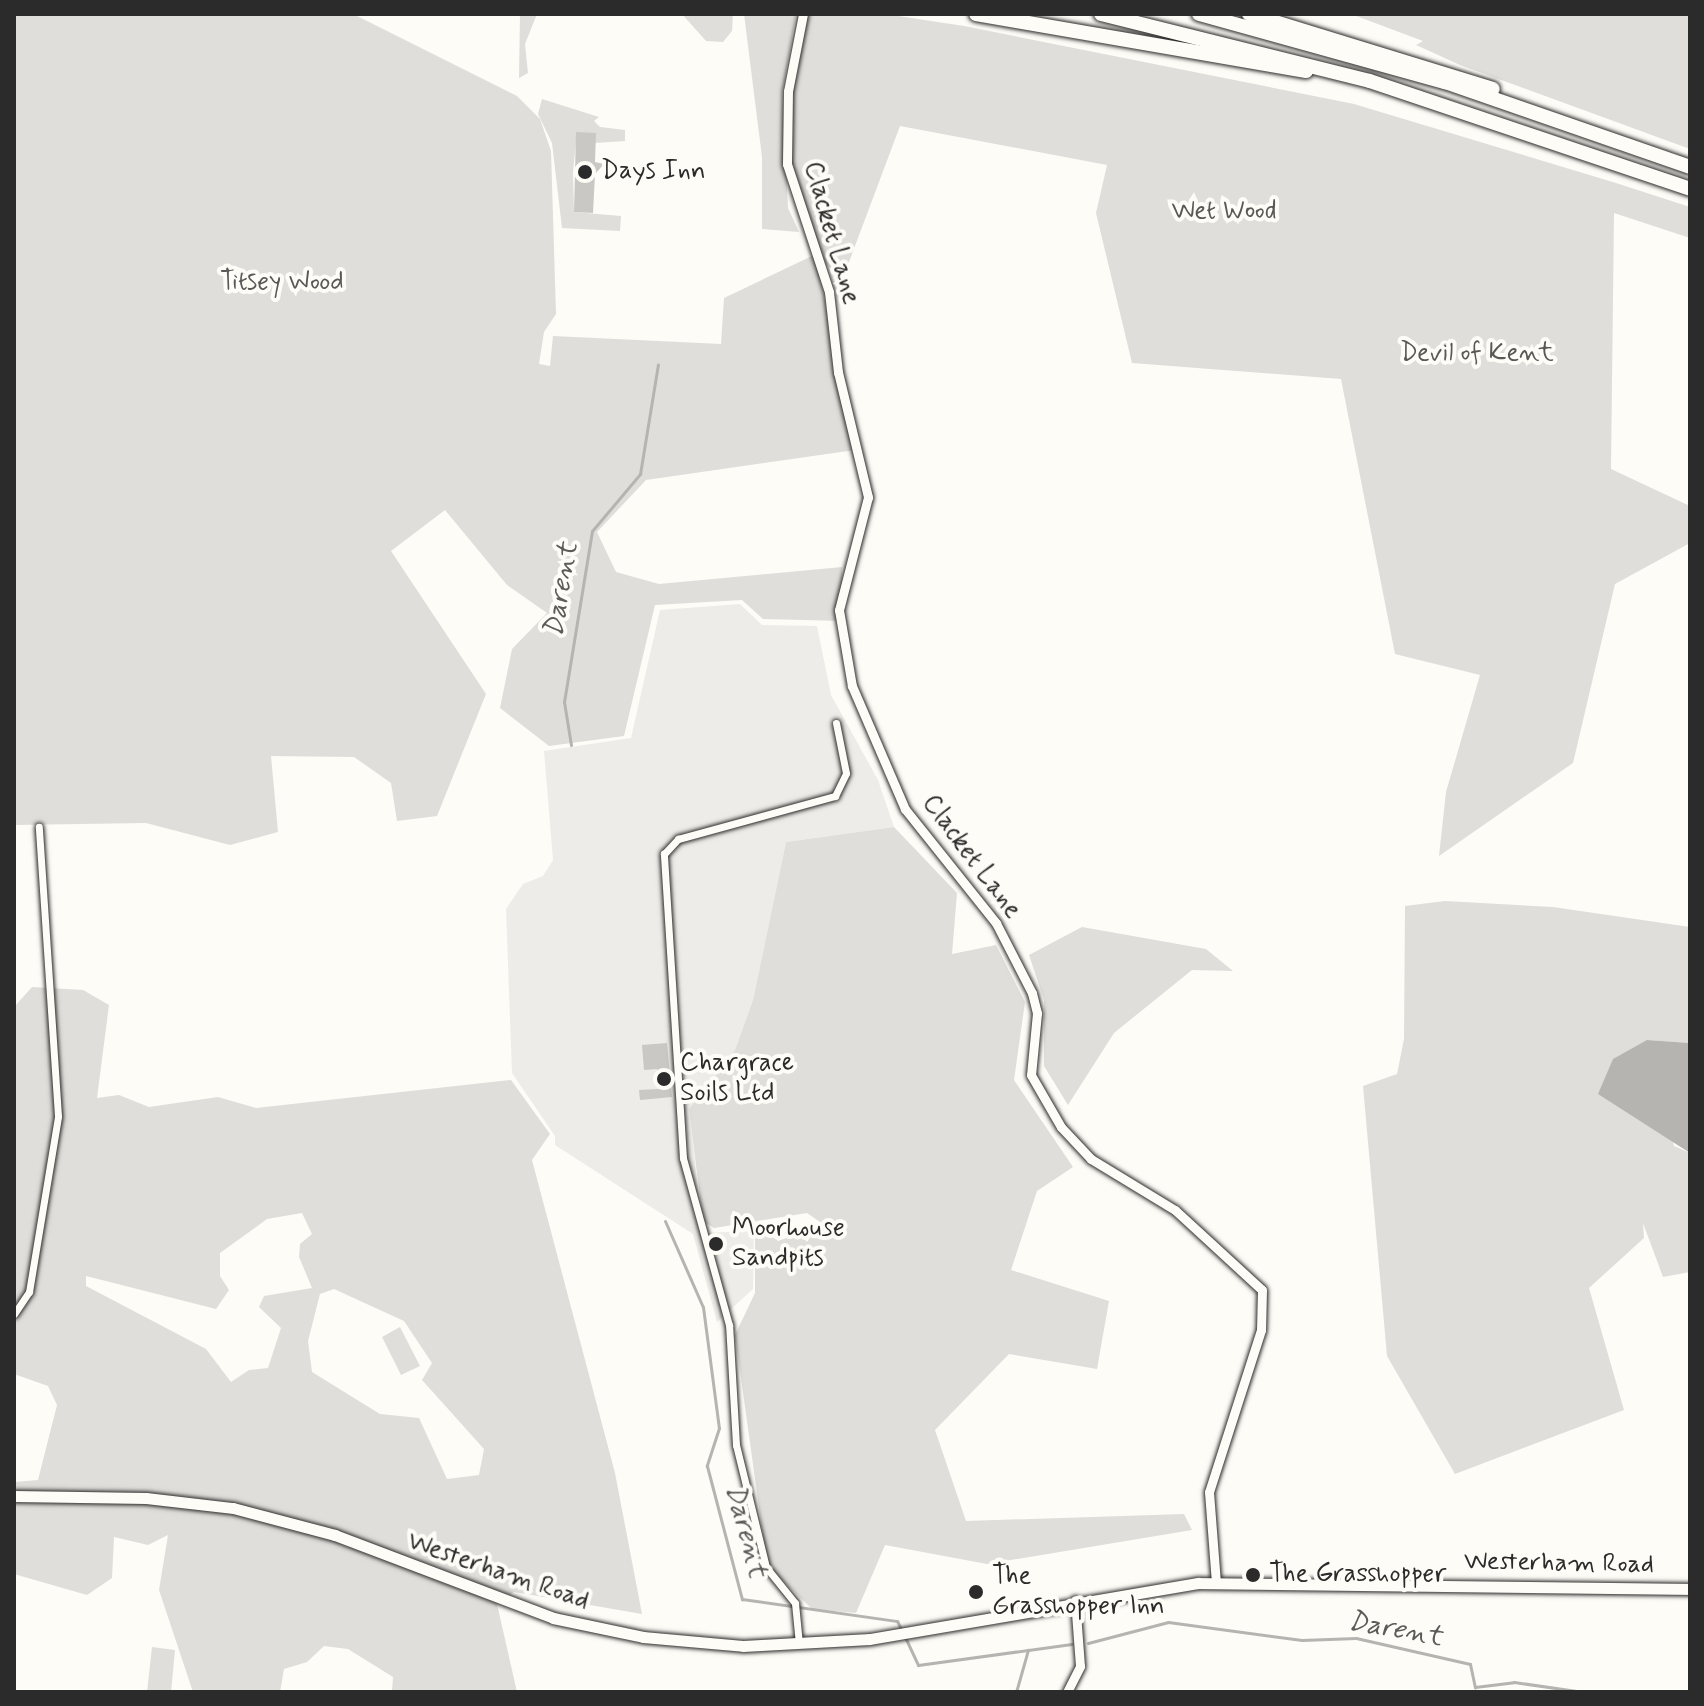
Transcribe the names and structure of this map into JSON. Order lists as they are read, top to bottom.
{
  "streets": {
    "main road": ["Westerham Road"],
    "street": ["Clacket Lane"]
  },
  "crossings": [
    ["Clacket Lane", "Westerham Road"]
  ],
  "water": ["Darent"],
  "parks": ["Wet Wood", "Titsey Wood", "Devil of Kent"],
  "places": [
    "Days Inn",
    "Chargrace Soils Ltd",
    "Moorhouse Sandpits",
    "The Grasshopper",
    "The Grasshopper Inn"
  ]
}
